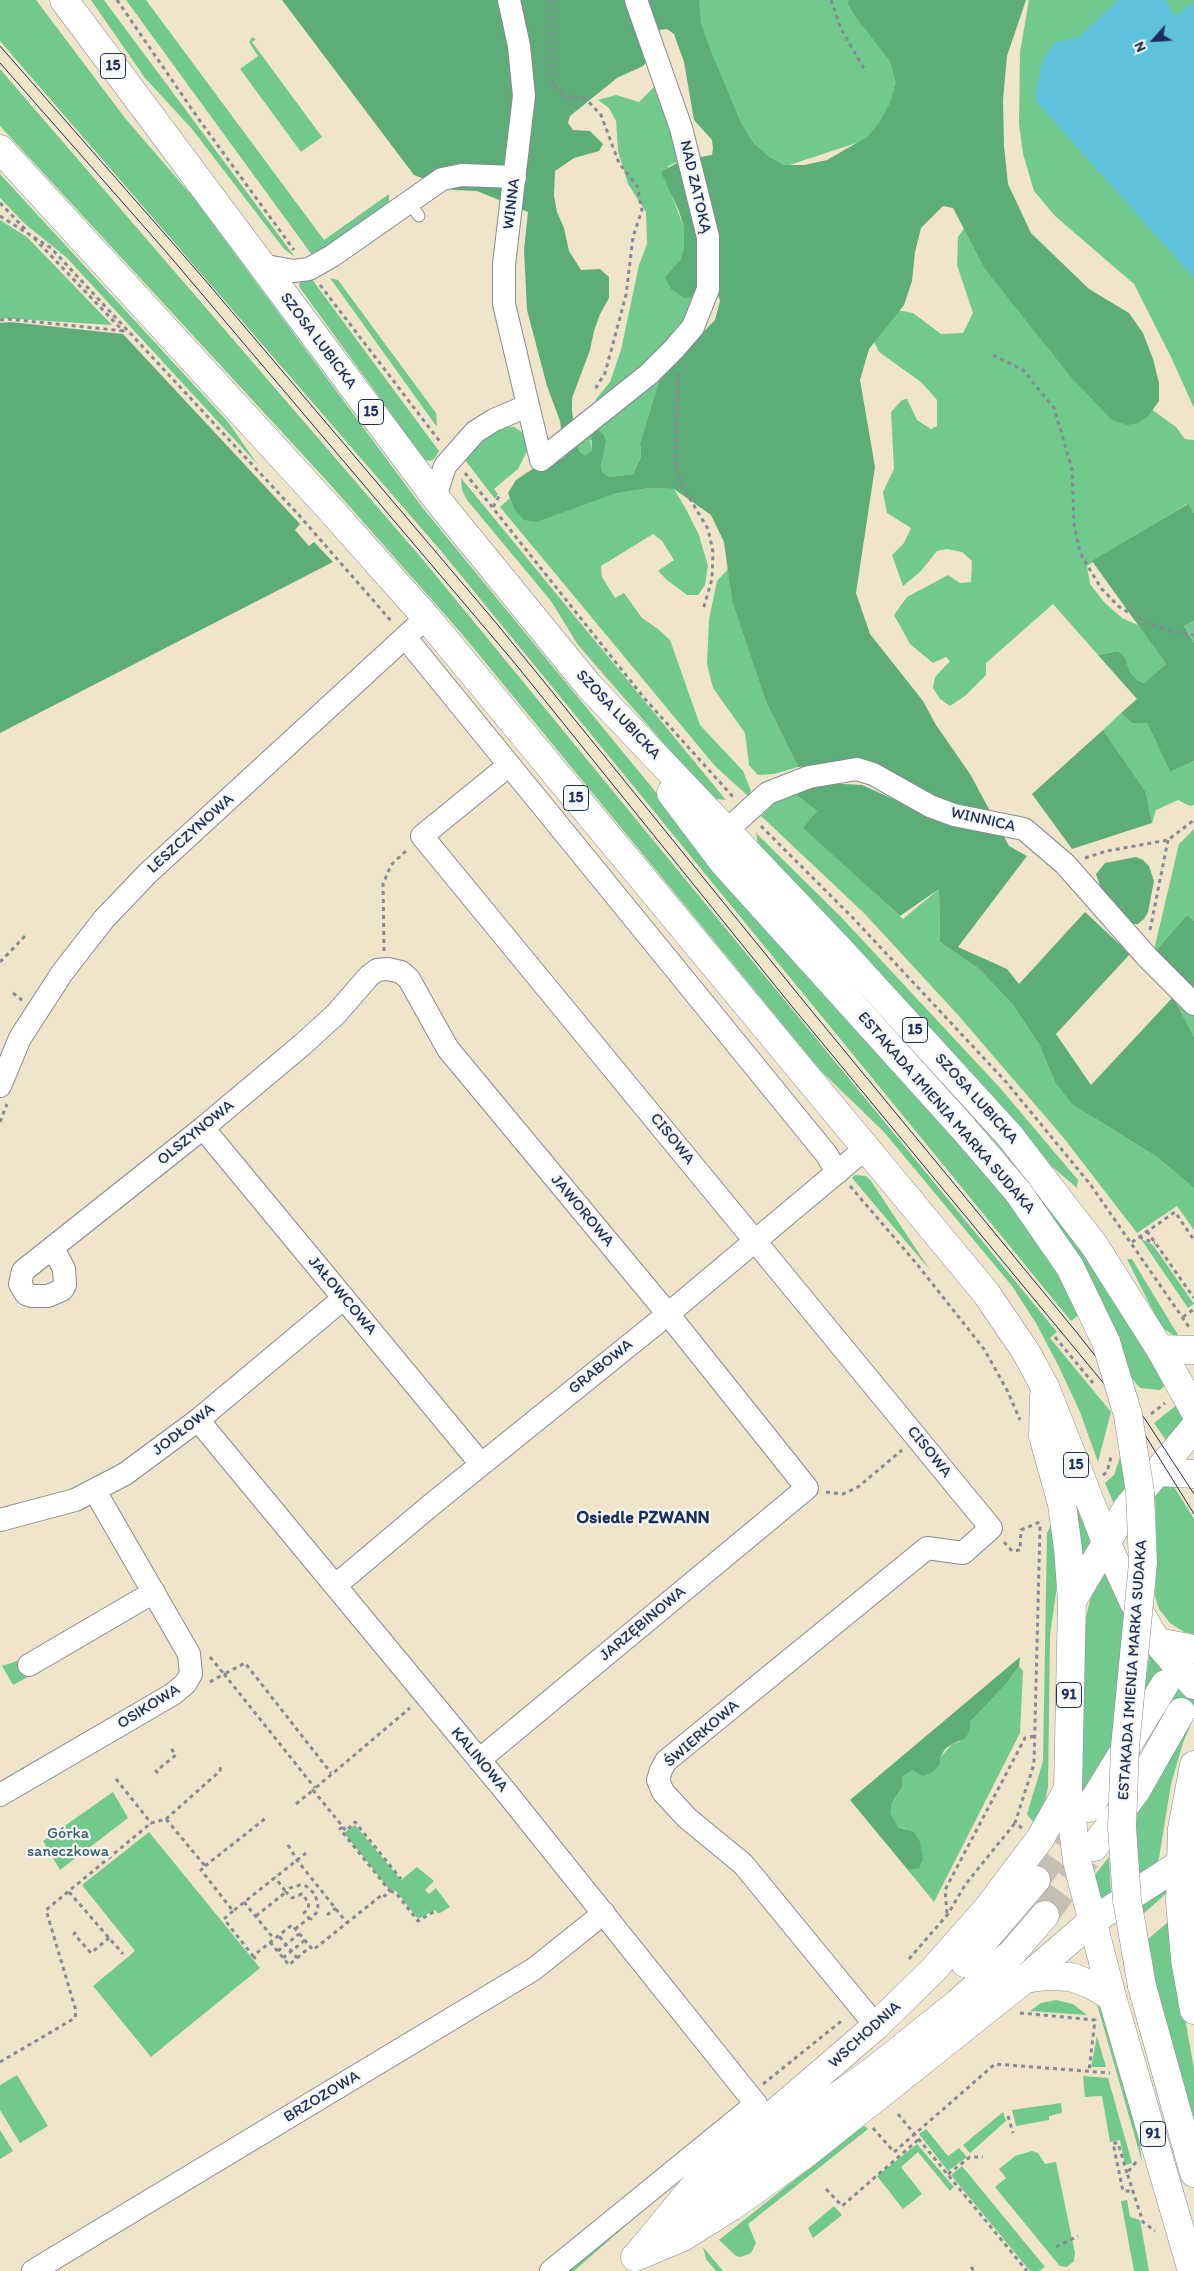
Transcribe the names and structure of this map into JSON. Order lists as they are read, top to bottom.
{
  "streets": {
    "main road": [
      "15",
      "SZOSA LUBICKA",
      "ESTAKADA IMIENIA MARKA SUDAKA",
      "91",
      "WSCHODNIA"
    ],
    "street": [
      "NAD ZATOKĄ",
      "WINNA",
      "WINNICA",
      "LESZCZYNOWA",
      "OLSZYNOWA",
      "CISOWA",
      "JAWOROWA",
      "JAŁOWCOWA",
      "GRABOWA",
      "JODŁOWA",
      "JARZĘBINOWA",
      "OSIKOWA",
      "ŚWIERKOWA",
      "KALINOWA",
      "BRZOZOWA"
    ]
  },
  "crossings": [
    ["15", "LESZCZYNOWA"],
    ["15", "GRABOWA"],
    ["15", "91"],
    ["NAD ZATOKĄ", "WINNA"],
    ["SZOSA LUBICKA", "WINNICA"],
    ["SZOSA LUBICKA", "ESTAKADA IMIENIA MARKA SUDAKA"],
    ["OLSZYNOWA", "JAWOROWA"],
    ["OLSZYNOWA", "JAŁOWCOWA"],
    ["CISOWA", "GRABOWA"],
    ["CISOWA", "ŚWIERKOWA"],
    ["JAWOROWA", "GRABOWA"],
    ["JAWOROWA", "JARZĘBINOWA"],
    ["JAŁOWCOWA", "GRABOWA"],
    ["JAŁOWCOWA", "JODŁOWA"],
    ["GRABOWA", "KALINOWA"],
    ["JODŁOWA", "OSIKOWA"],
    ["JODŁOWA", "KALINOWA"],
    ["JARZĘBINOWA", "KALINOWA"],
    ["91", "WSCHODNIA"],
    ["ŚWIERKOWA", "WSCHODNIA"],
    ["KALINOWA", "BRZOZOWA"]
  ],
  "districts": ["Osiedle PZWANN"],
  "parks": ["Górka saneczkowa"],
  "north": "bottom left"
}
